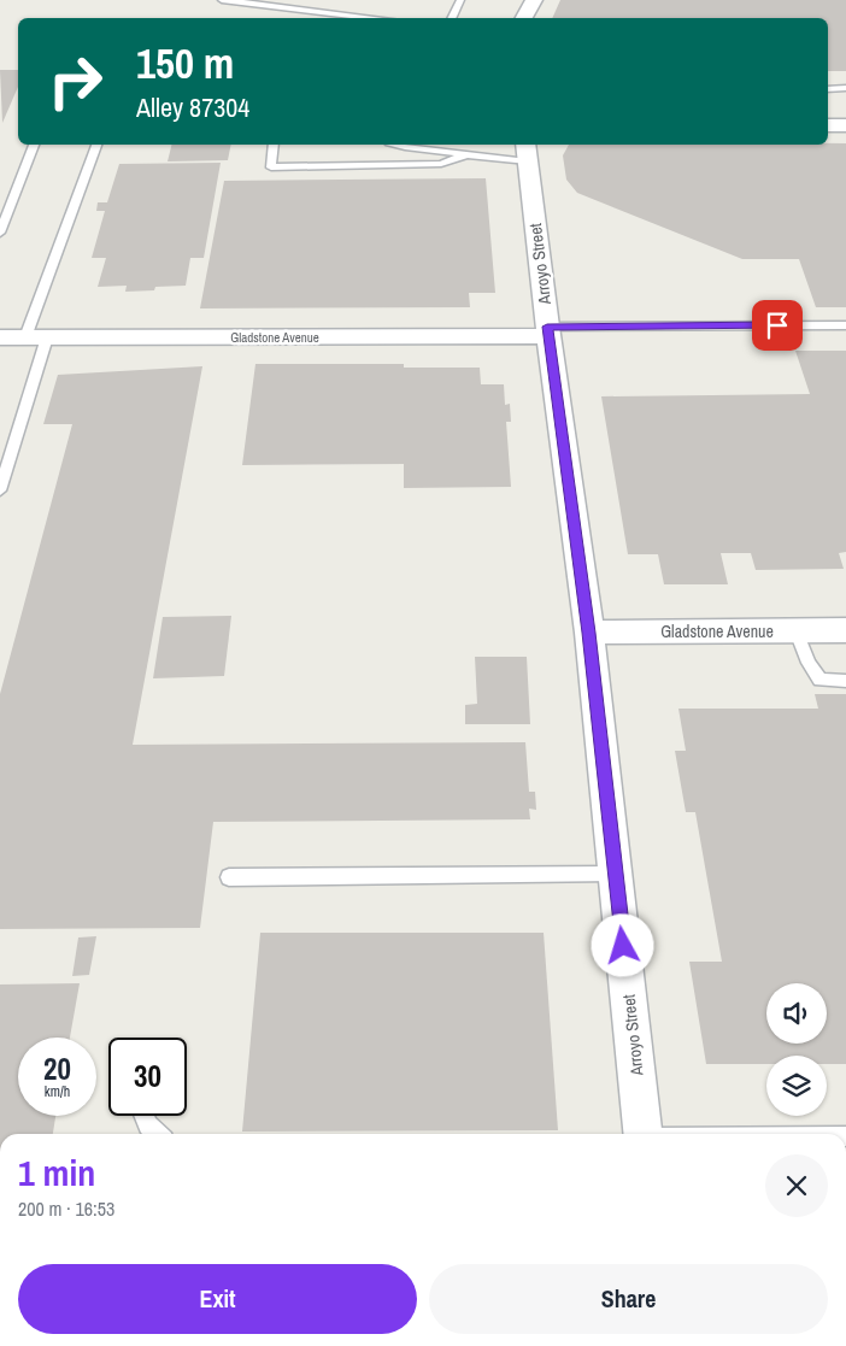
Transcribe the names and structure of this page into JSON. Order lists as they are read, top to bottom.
{
  "streets": {
    "street": ["Arroyo Street", "Gladstone Avenue"]
  },
  "crossings": [
    ["Arroyo Street", "Gladstone Avenue"]
  ],
  "page": {
    "turn": ["150 m", "Alley 87304"],
    "speed": "20 km/h",
    "limit": "30",
    "heading": ["1 min", "200 m · 16:53"],
    "buttons": ["Exit", "Share"]
  }
}
